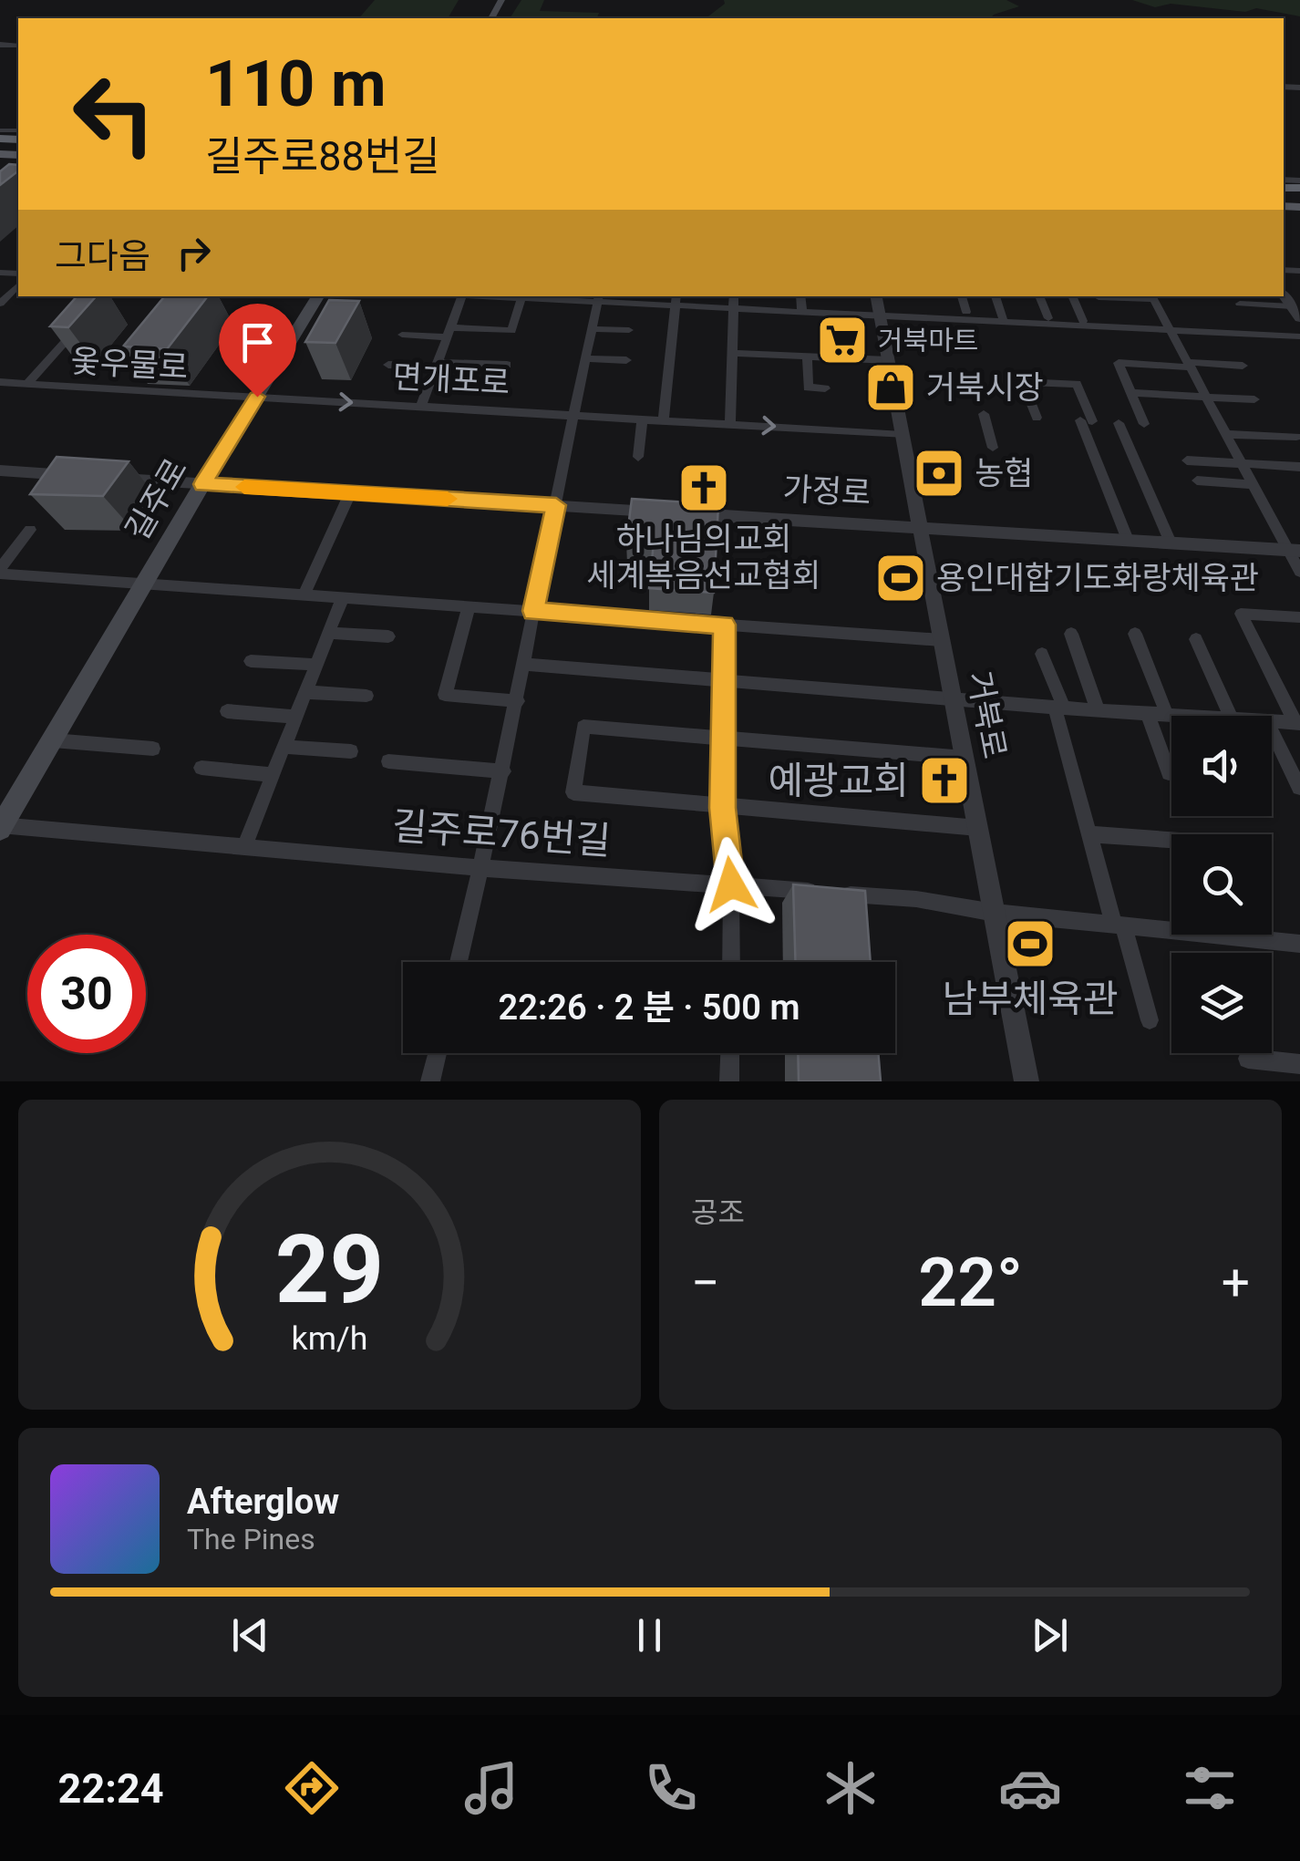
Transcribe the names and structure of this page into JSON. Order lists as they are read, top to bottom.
{
  "streets": {
    "main road": ["길주로"],
    "street": [
      "옻우물로",
      "면개포로",
      "가정로",
      "거북로",
      "길주로76번길"
    ]
  },
  "crossings": [
    ["옻우물로", "면개포로"],
    ["옻우물로", "길주로"],
    ["면개포로", "길주로"],
    ["면개포로", "거북로"],
    ["가정로", "길주로"],
    ["가정로", "거북로"],
    ["길주로", "길주로76번길"],
    ["거북로", "길주로76번길"]
  ],
  "places": {
    "supermarket": ["거북마트"],
    "shop": ["거북시장"],
    "bank": ["농협"],
    "church": ["하나님의교회 세계복음선교협회", "예광교회"],
    "sports": ["용인대합기도화랑체육관", "남부체육관"]
  },
  "page": {
    "turn": ["110 m", "길주로88번길"],
    "then": "그다음",
    "limit": "30",
    "trip": "22:26 · 2 분 · 500 m",
    "tile": "공조",
    "heat": ["−", "22°", "+"],
    "song": ["Afterglow", "The Pines"],
    "tabs": "22:24",
    "gauge": ["29", "km/h"]
  }
}
